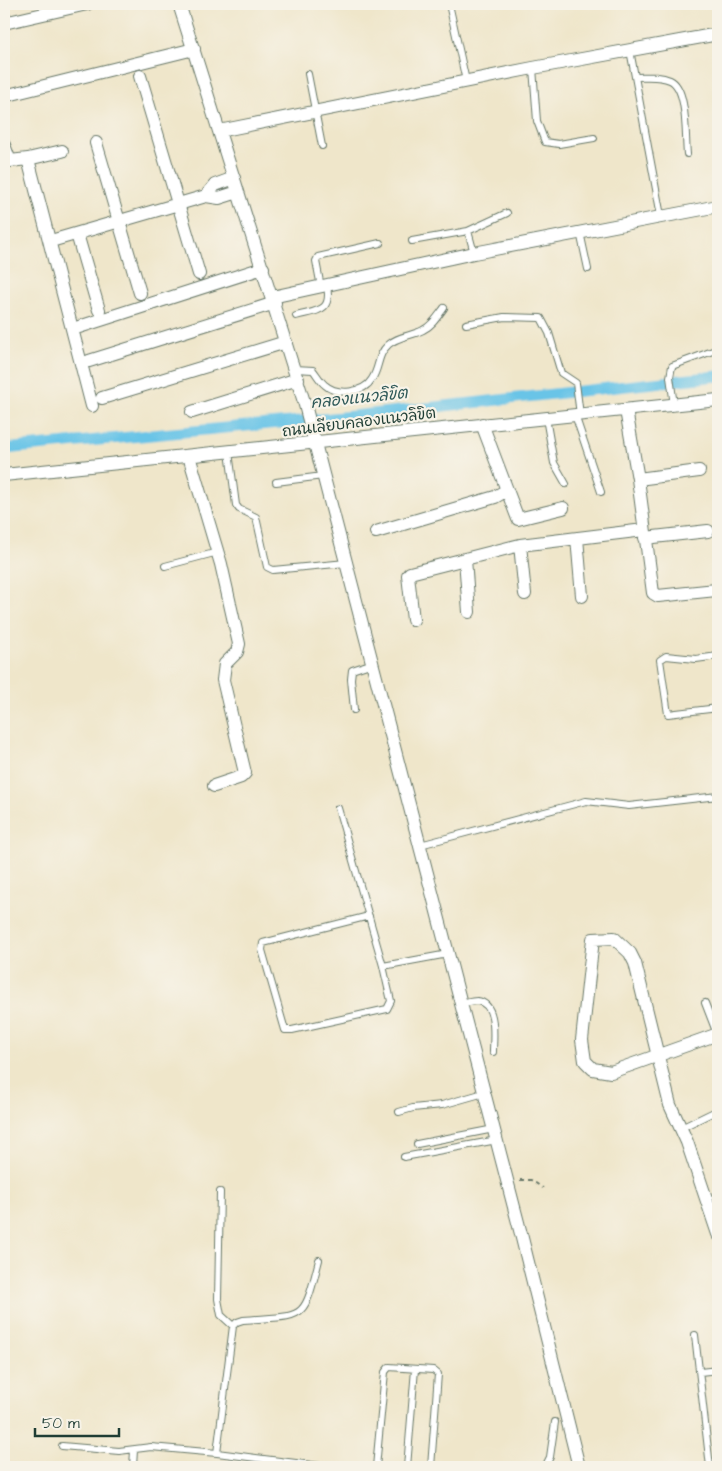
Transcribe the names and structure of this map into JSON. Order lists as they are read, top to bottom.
{
  "streets": {
    "street": ["ถนนเลียบคลองแนวลิขิต"]
  },
  "water": ["คลองแนวลิขิต"],
  "scale_bar": "50 m"
}
